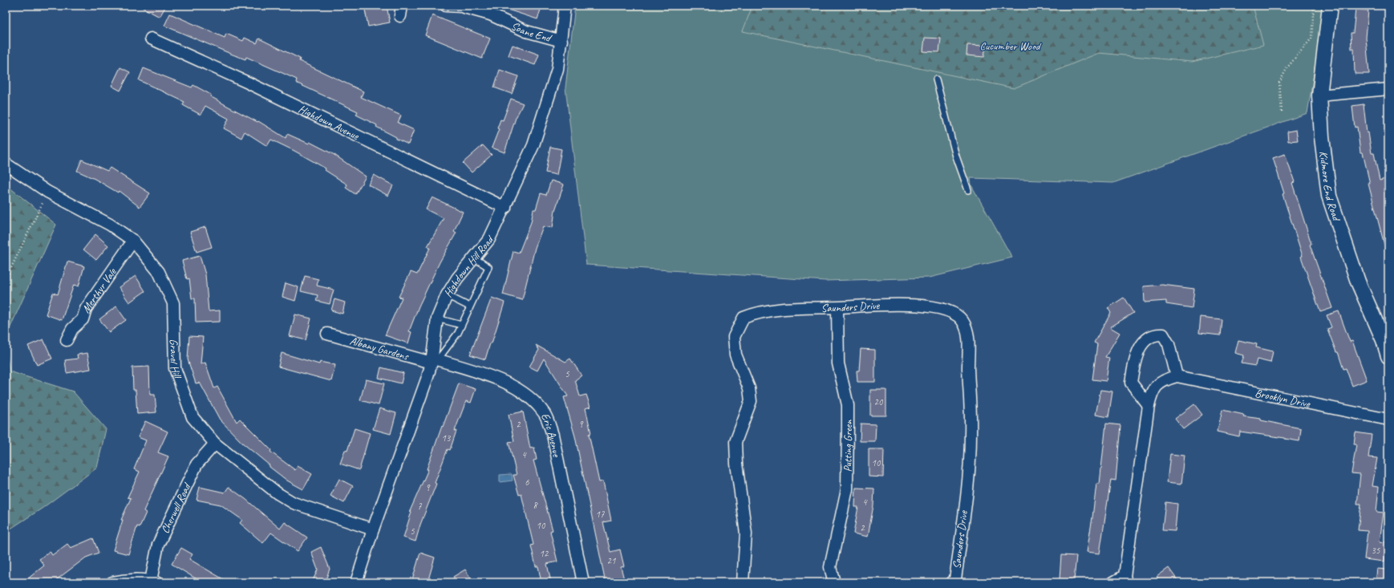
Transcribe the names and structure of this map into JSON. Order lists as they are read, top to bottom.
{
  "streets": {
    "street": [
      "Soane End",
      "Highdown Avenue",
      "Kidmore End Road",
      "Highdown Hill Road",
      "Merthyr Vale",
      "Saunders Drive",
      "Albany Gardens",
      "Gravel Hill",
      "Brooklyn Drive",
      "Eric Avenue",
      "Putting Green",
      "Cherwell Road"
    ]
  },
  "crossings": [
    ["Soane End", "Highdown Hill Road"],
    ["Highdown Avenue", "Highdown Hill Road"],
    ["Highdown Hill Road", "Albany Gardens"],
    ["Highdown Hill Road", "Gravel Hill"],
    ["Highdown Hill Road", "Eric Avenue"],
    ["Merthyr Vale", "Gravel Hill"],
    ["Saunders Drive", "Putting Green"],
    ["Albany Gardens", "Eric Avenue"],
    ["Gravel Hill", "Cherwell Road"]
  ],
  "parks": ["Cucumber Wood"],
  "house_numbers": [
    "5",
    "20",
    "2",
    "9",
    "13",
    "4",
    "10",
    "6",
    "9",
    "4",
    "8",
    "7",
    "17",
    "10",
    "2",
    "5",
    "35",
    "12",
    "21"
  ]
}
